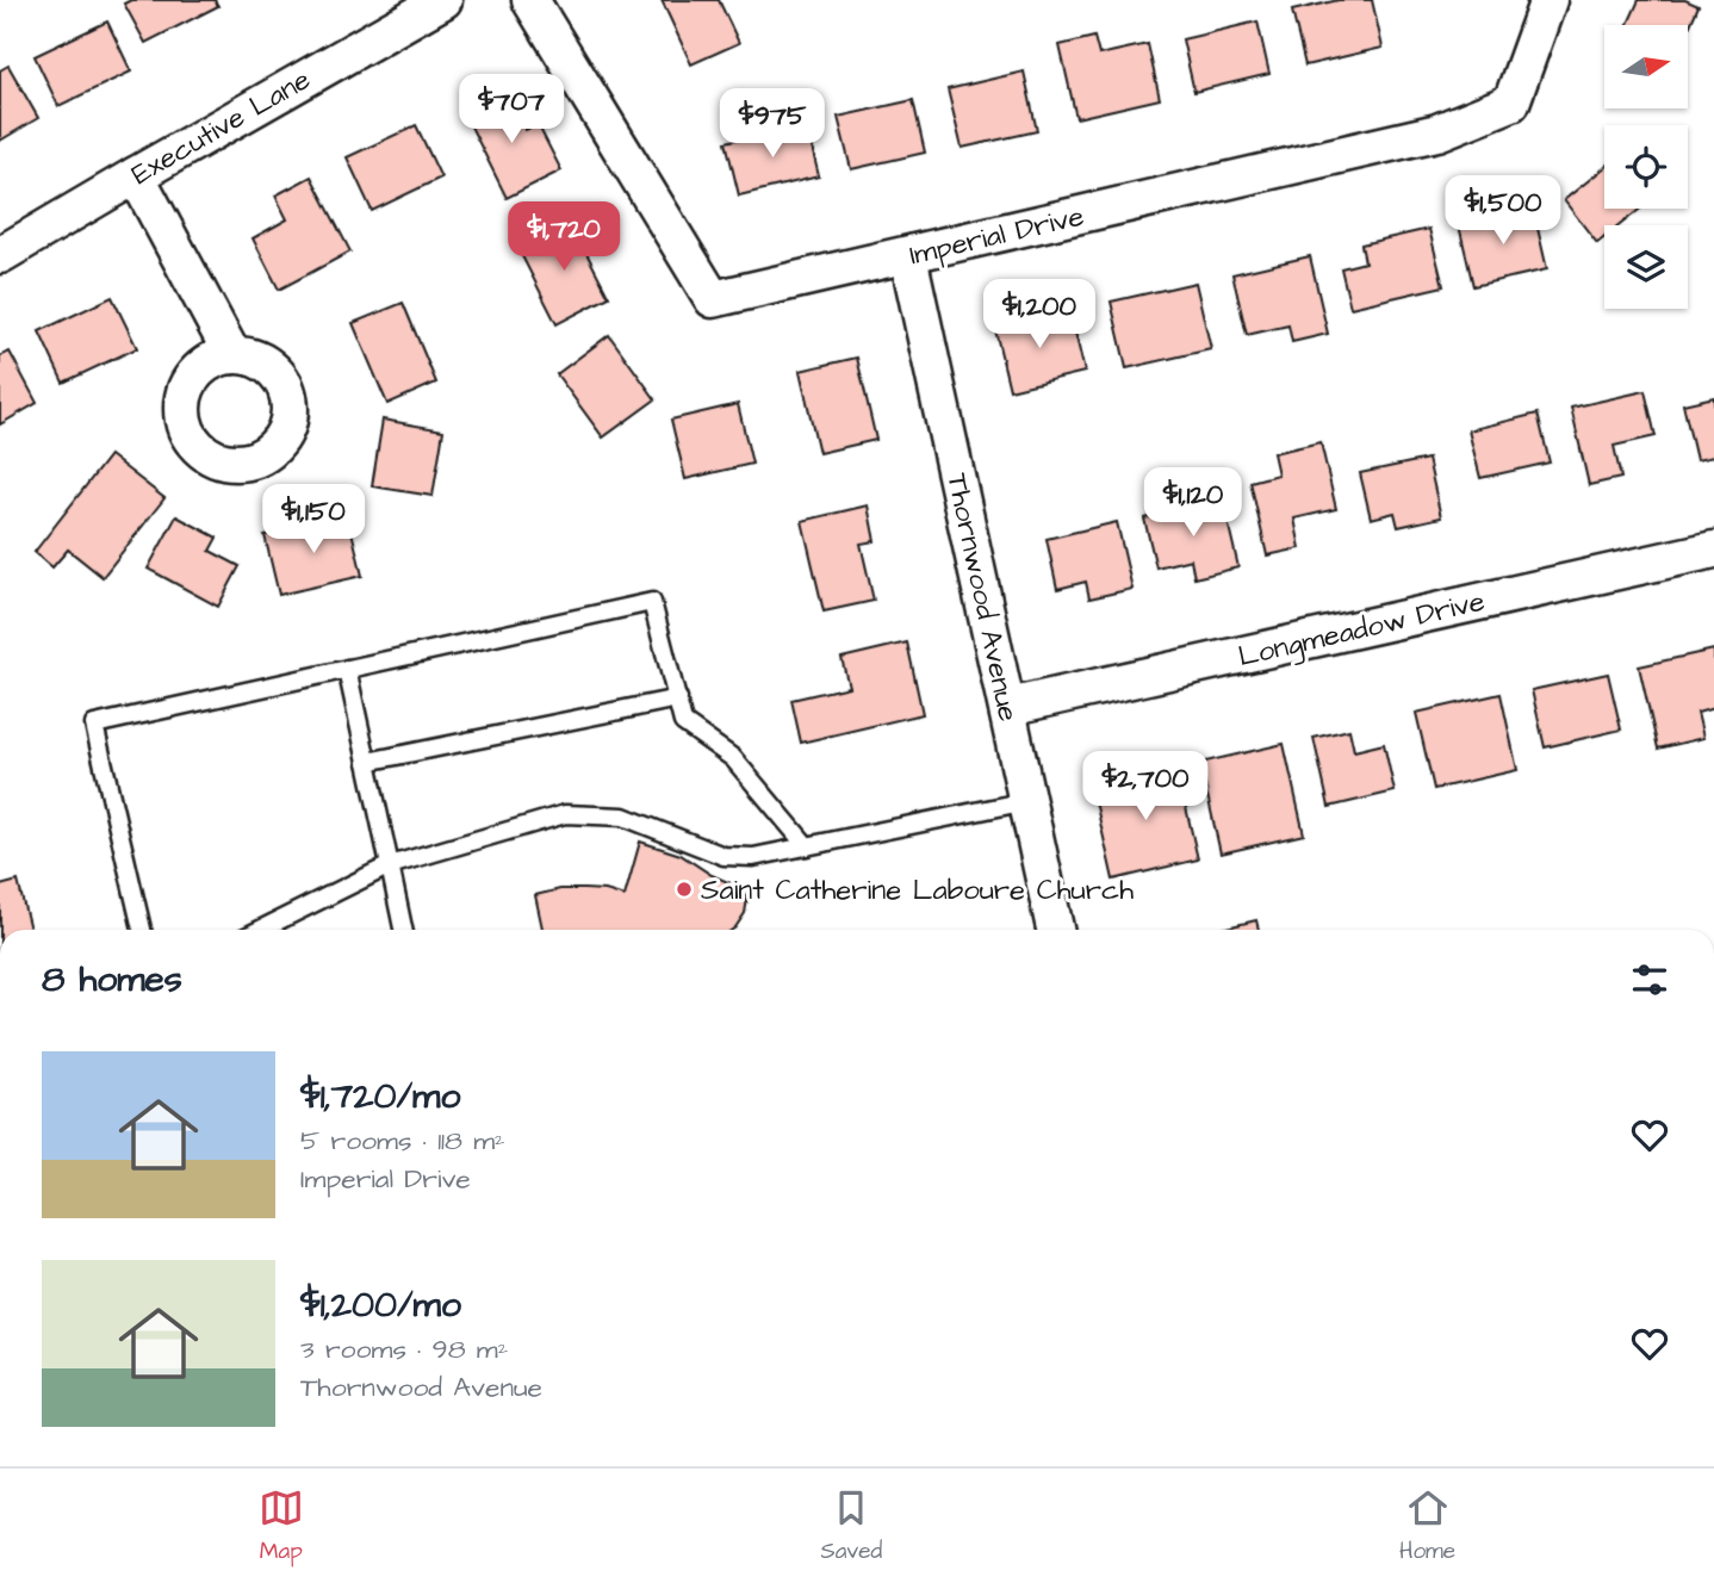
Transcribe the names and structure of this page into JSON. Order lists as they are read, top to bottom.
{
  "streets": {
    "street": [
      "Executive Lane",
      "Imperial Drive",
      "Thornwood Avenue",
      "Longmeadow Drive"
    ]
  },
  "crossings": [
    ["Imperial Drive", "Thornwood Avenue"],
    ["Thornwood Avenue", "Longmeadow Drive"]
  ],
  "places": ["Saint Catherine Laboure Church"],
  "north": "right",
  "page": {
    "price": [
      "$707",
      "$975",
      "$1,500",
      "$1,720",
      "$1,200",
      "$1,120",
      "$1,150",
      "$2,700"
    ],
    "heading": "8 homes",
    "list": [
      {
        "name": "$1,720/mo",
        "note": "5 rooms · 118 m² · Imperial Drive"
      },
      {
        "name": "$1,200/mo",
        "note": "3 rooms · 98 m² · Thornwood Avenue"
      }
    ],
    "tabs": ["Map", "Saved", "Home"]
  }
}
